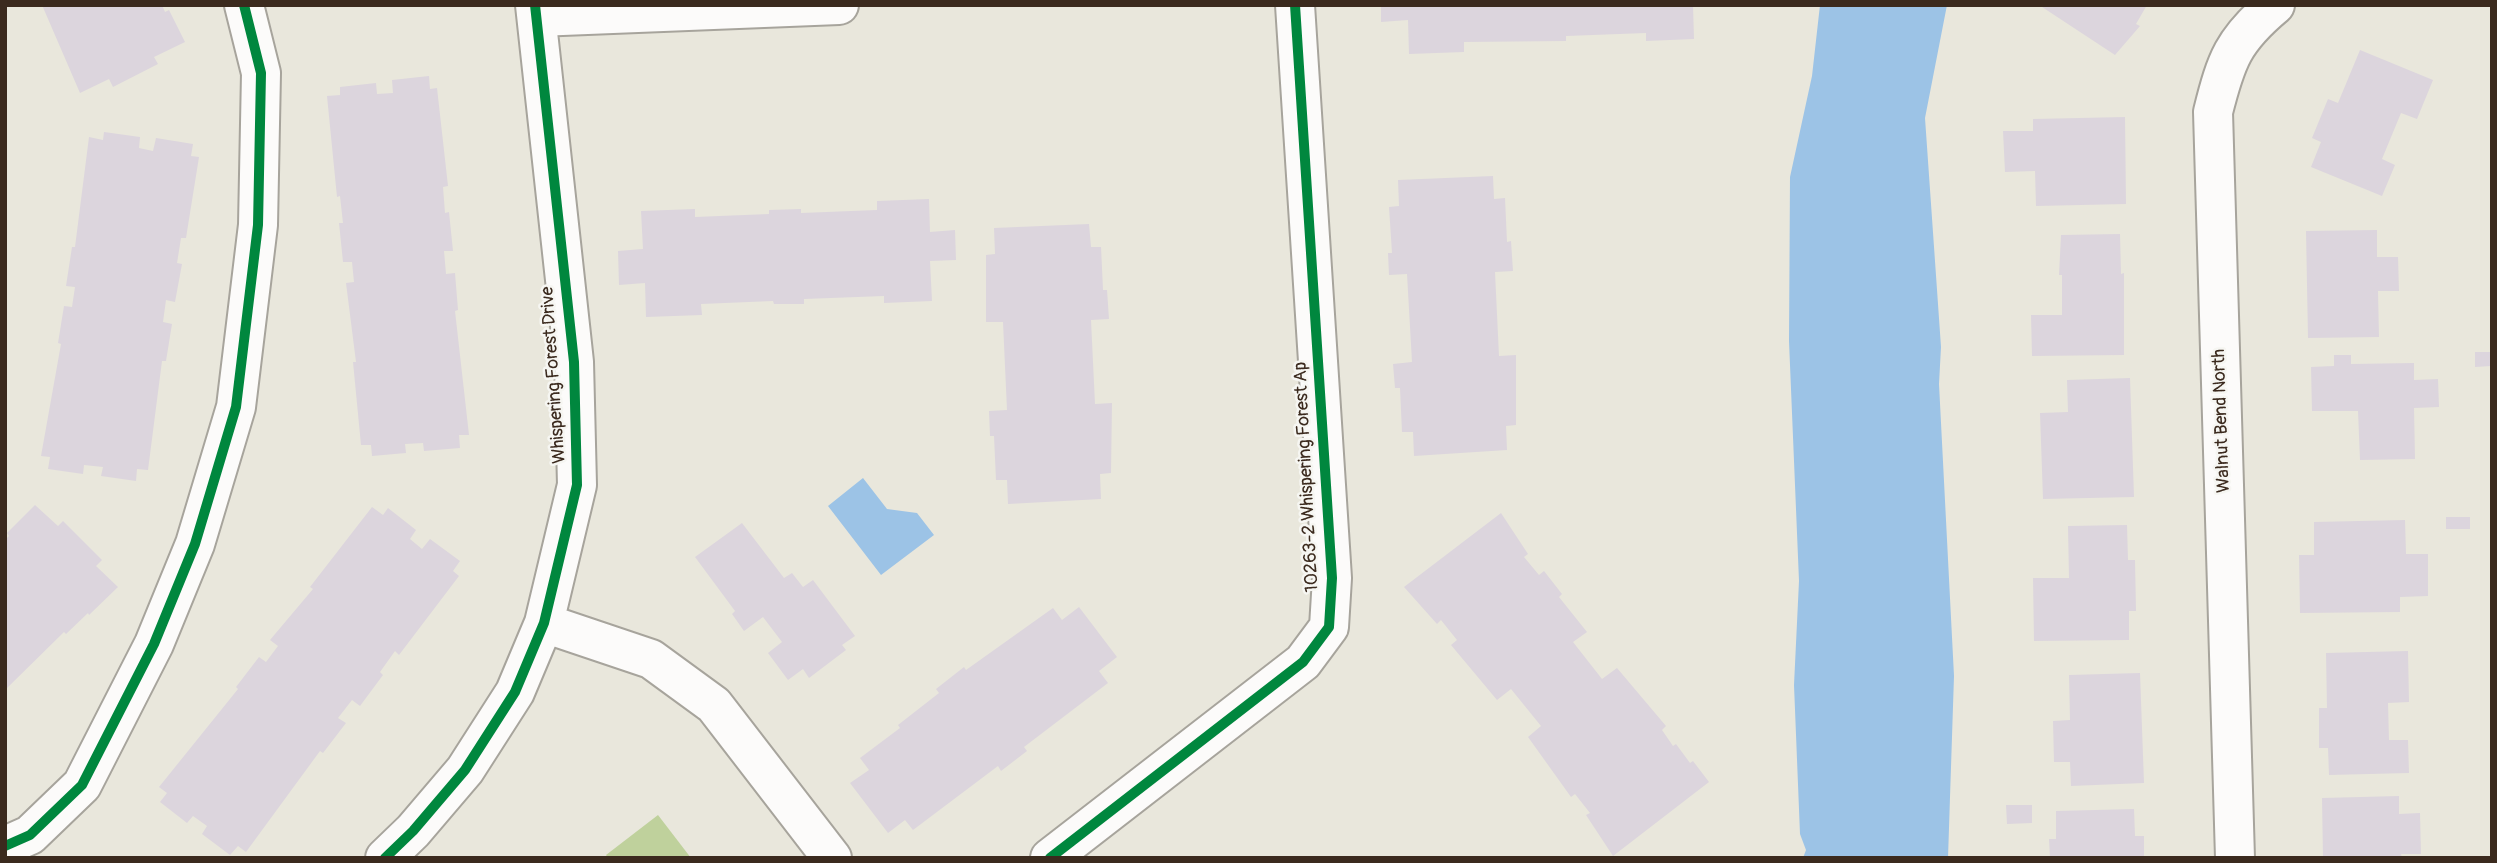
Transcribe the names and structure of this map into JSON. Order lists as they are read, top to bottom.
{
  "streets": {
    "street": ["Whispering Forest Drive", "Walnut Bend North", "10263-2 Whispering Forest Ap"]
  }
}
